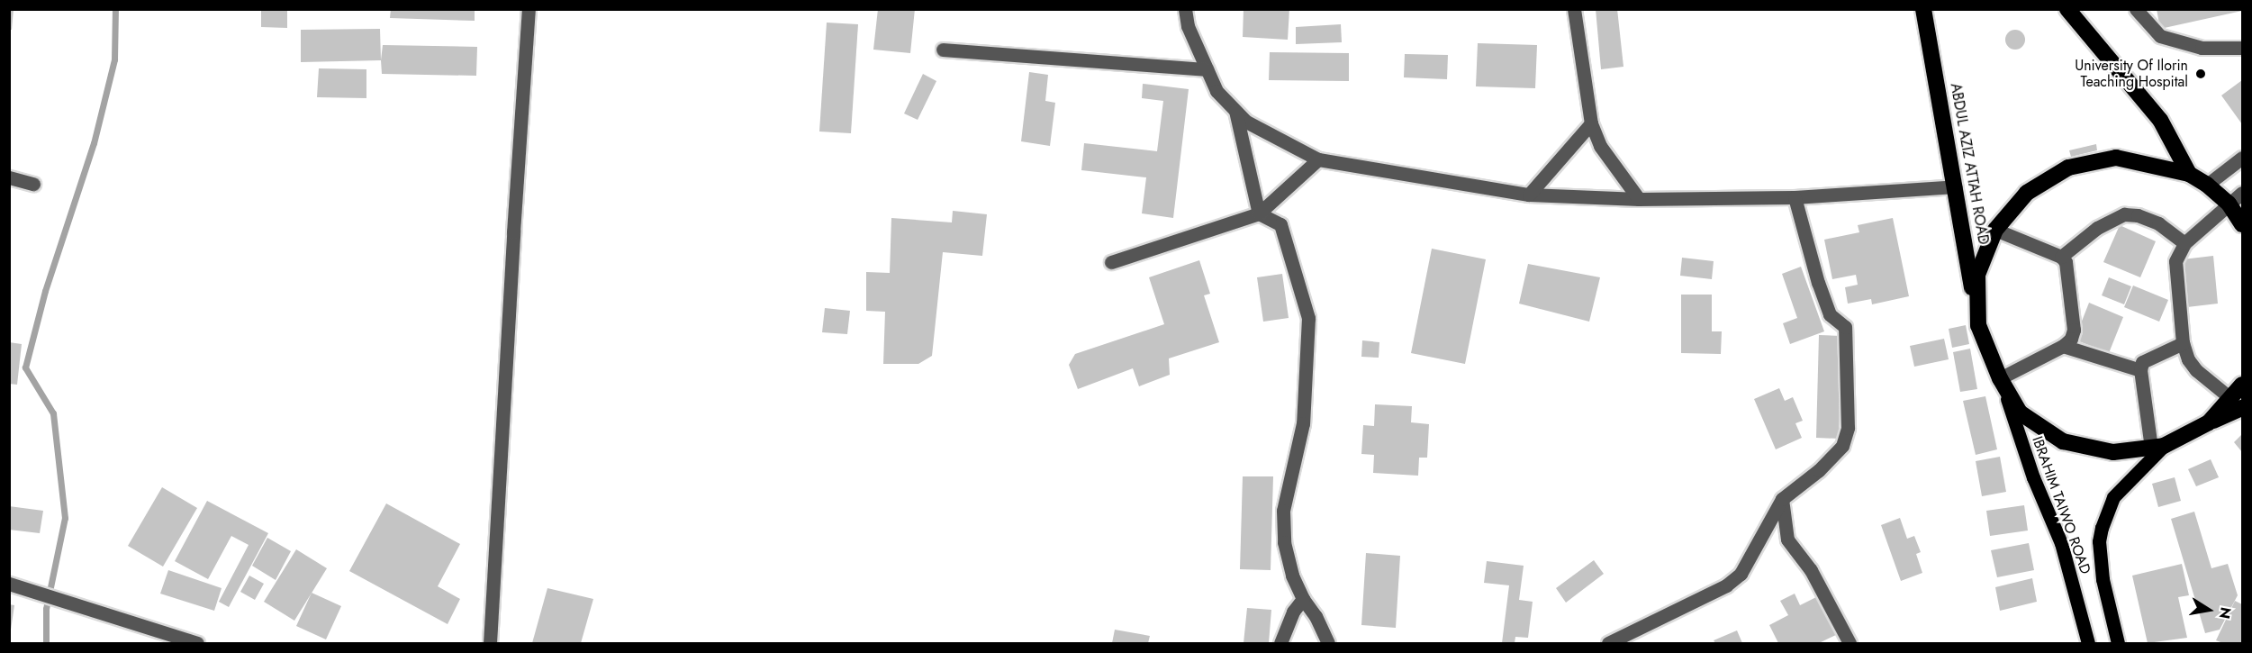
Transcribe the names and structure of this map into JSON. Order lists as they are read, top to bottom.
{
  "streets": {
    "highway": ["ABDUL AZIZ ATTAH ROAD"],
    "main road": ["IBRAHIM TAIWO ROAD"]
  },
  "places": ["University Of Ilorin Teaching Hospital"],
  "north": "right"
}
